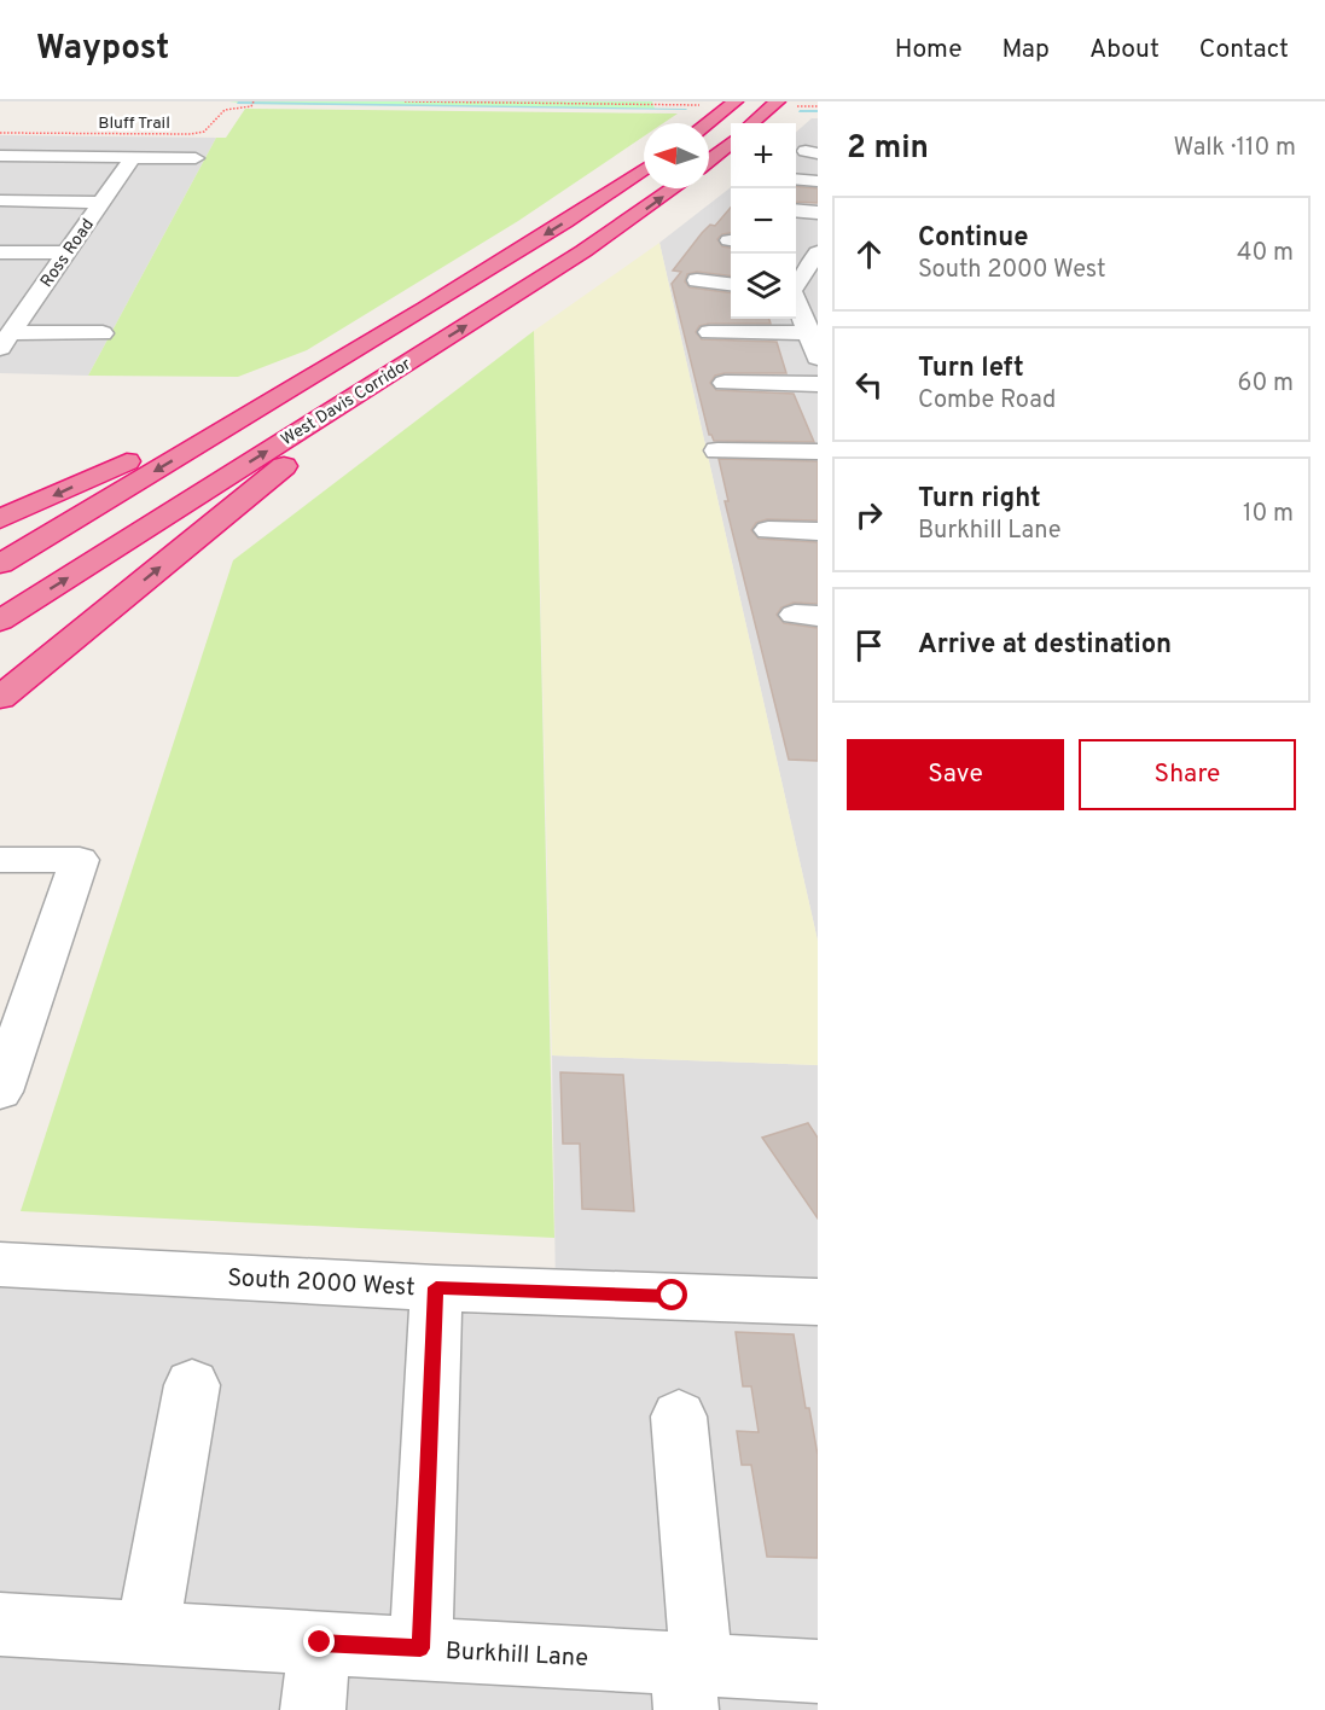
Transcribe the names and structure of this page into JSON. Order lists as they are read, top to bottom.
{
  "streets": {
    "highway": ["West Davis Corridor"],
    "street": ["Ross Road", "South 2000 West", "Burkhill Lane"],
    "path": ["Bluff Trail"]
  },
  "north": "left",
  "page": {
    "header": "Waypost",
    "nav": [
      "Home",
      "Map",
      "About",
      "Contact"
    ],
    "heading": ["2 min", "Walk · 110 m"],
    "map_buttons": ["+", "−"],
    "list": [
      ["Continue", "South 2000 West", "40 m"],
      ["Turn left", "Combe Road", "60 m"],
      ["Turn right", "Burkhill Lane", "10 m"],
      "Arrive at destination"
    ],
    "buttons": ["Save", "Share"]
  }
}
